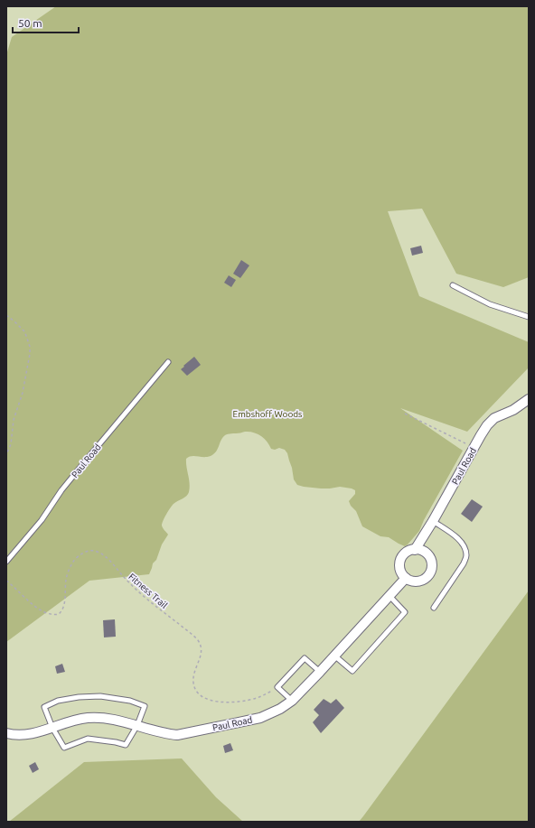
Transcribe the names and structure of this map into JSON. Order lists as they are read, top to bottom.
{
  "streets": {
    "street": ["Paul Road"],
    "path": ["Fitness Trail"]
  },
  "parks": ["Embshoff Woods"],
  "scale_bar": "50 m"
}
